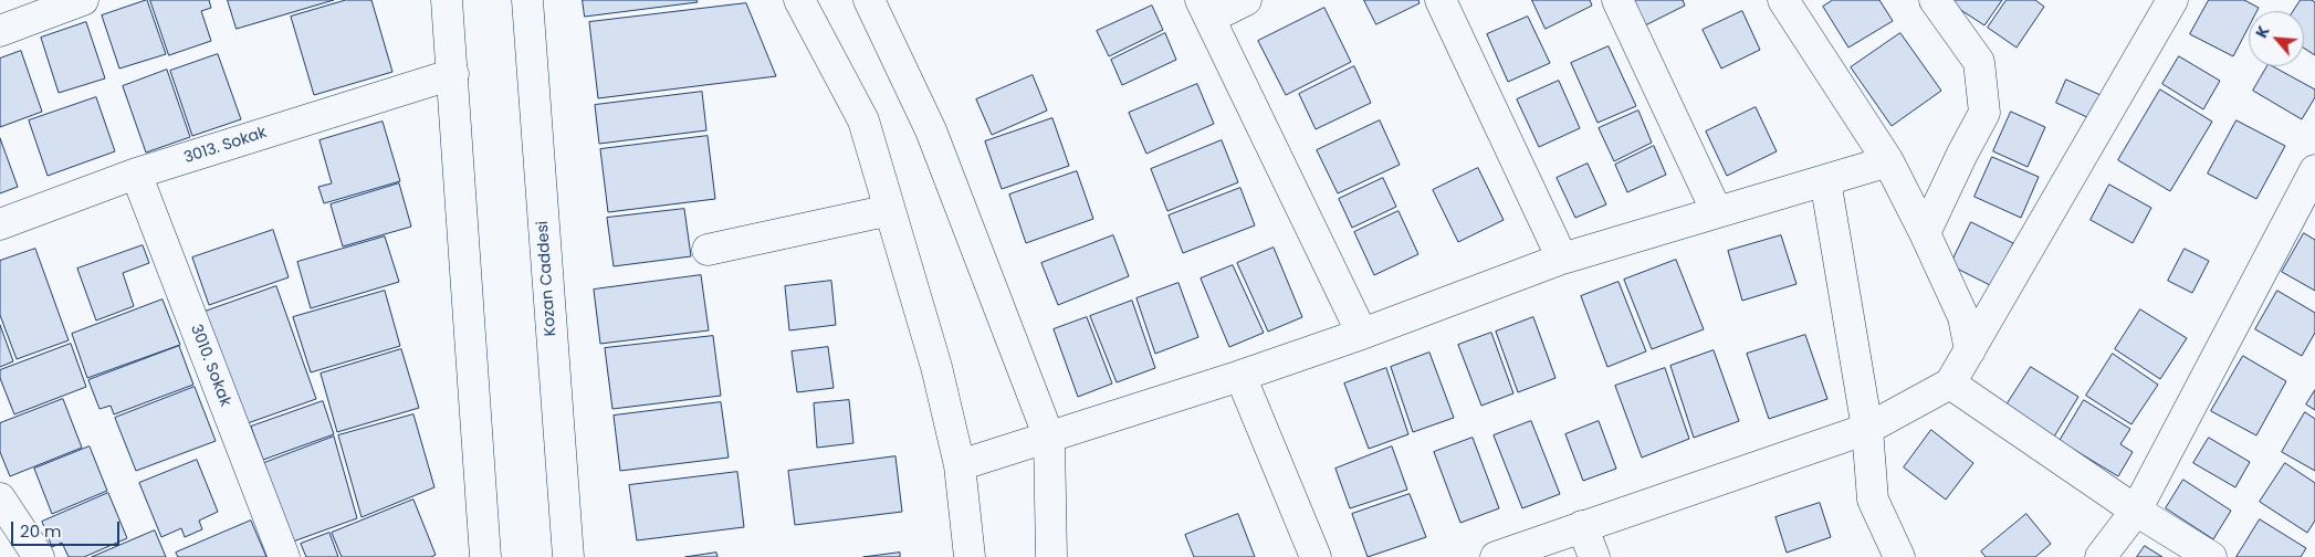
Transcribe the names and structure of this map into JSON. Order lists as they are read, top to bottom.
{
  "streets": {
    "main road": ["3013. Sokak", "Kozan Caddesi", "3010. Sokak"]
  },
  "crossings": [
    ["3013. Sokak", "3010. Sokak"]
  ],
  "scale_bar": "20 m",
  "north": "top left"
}
